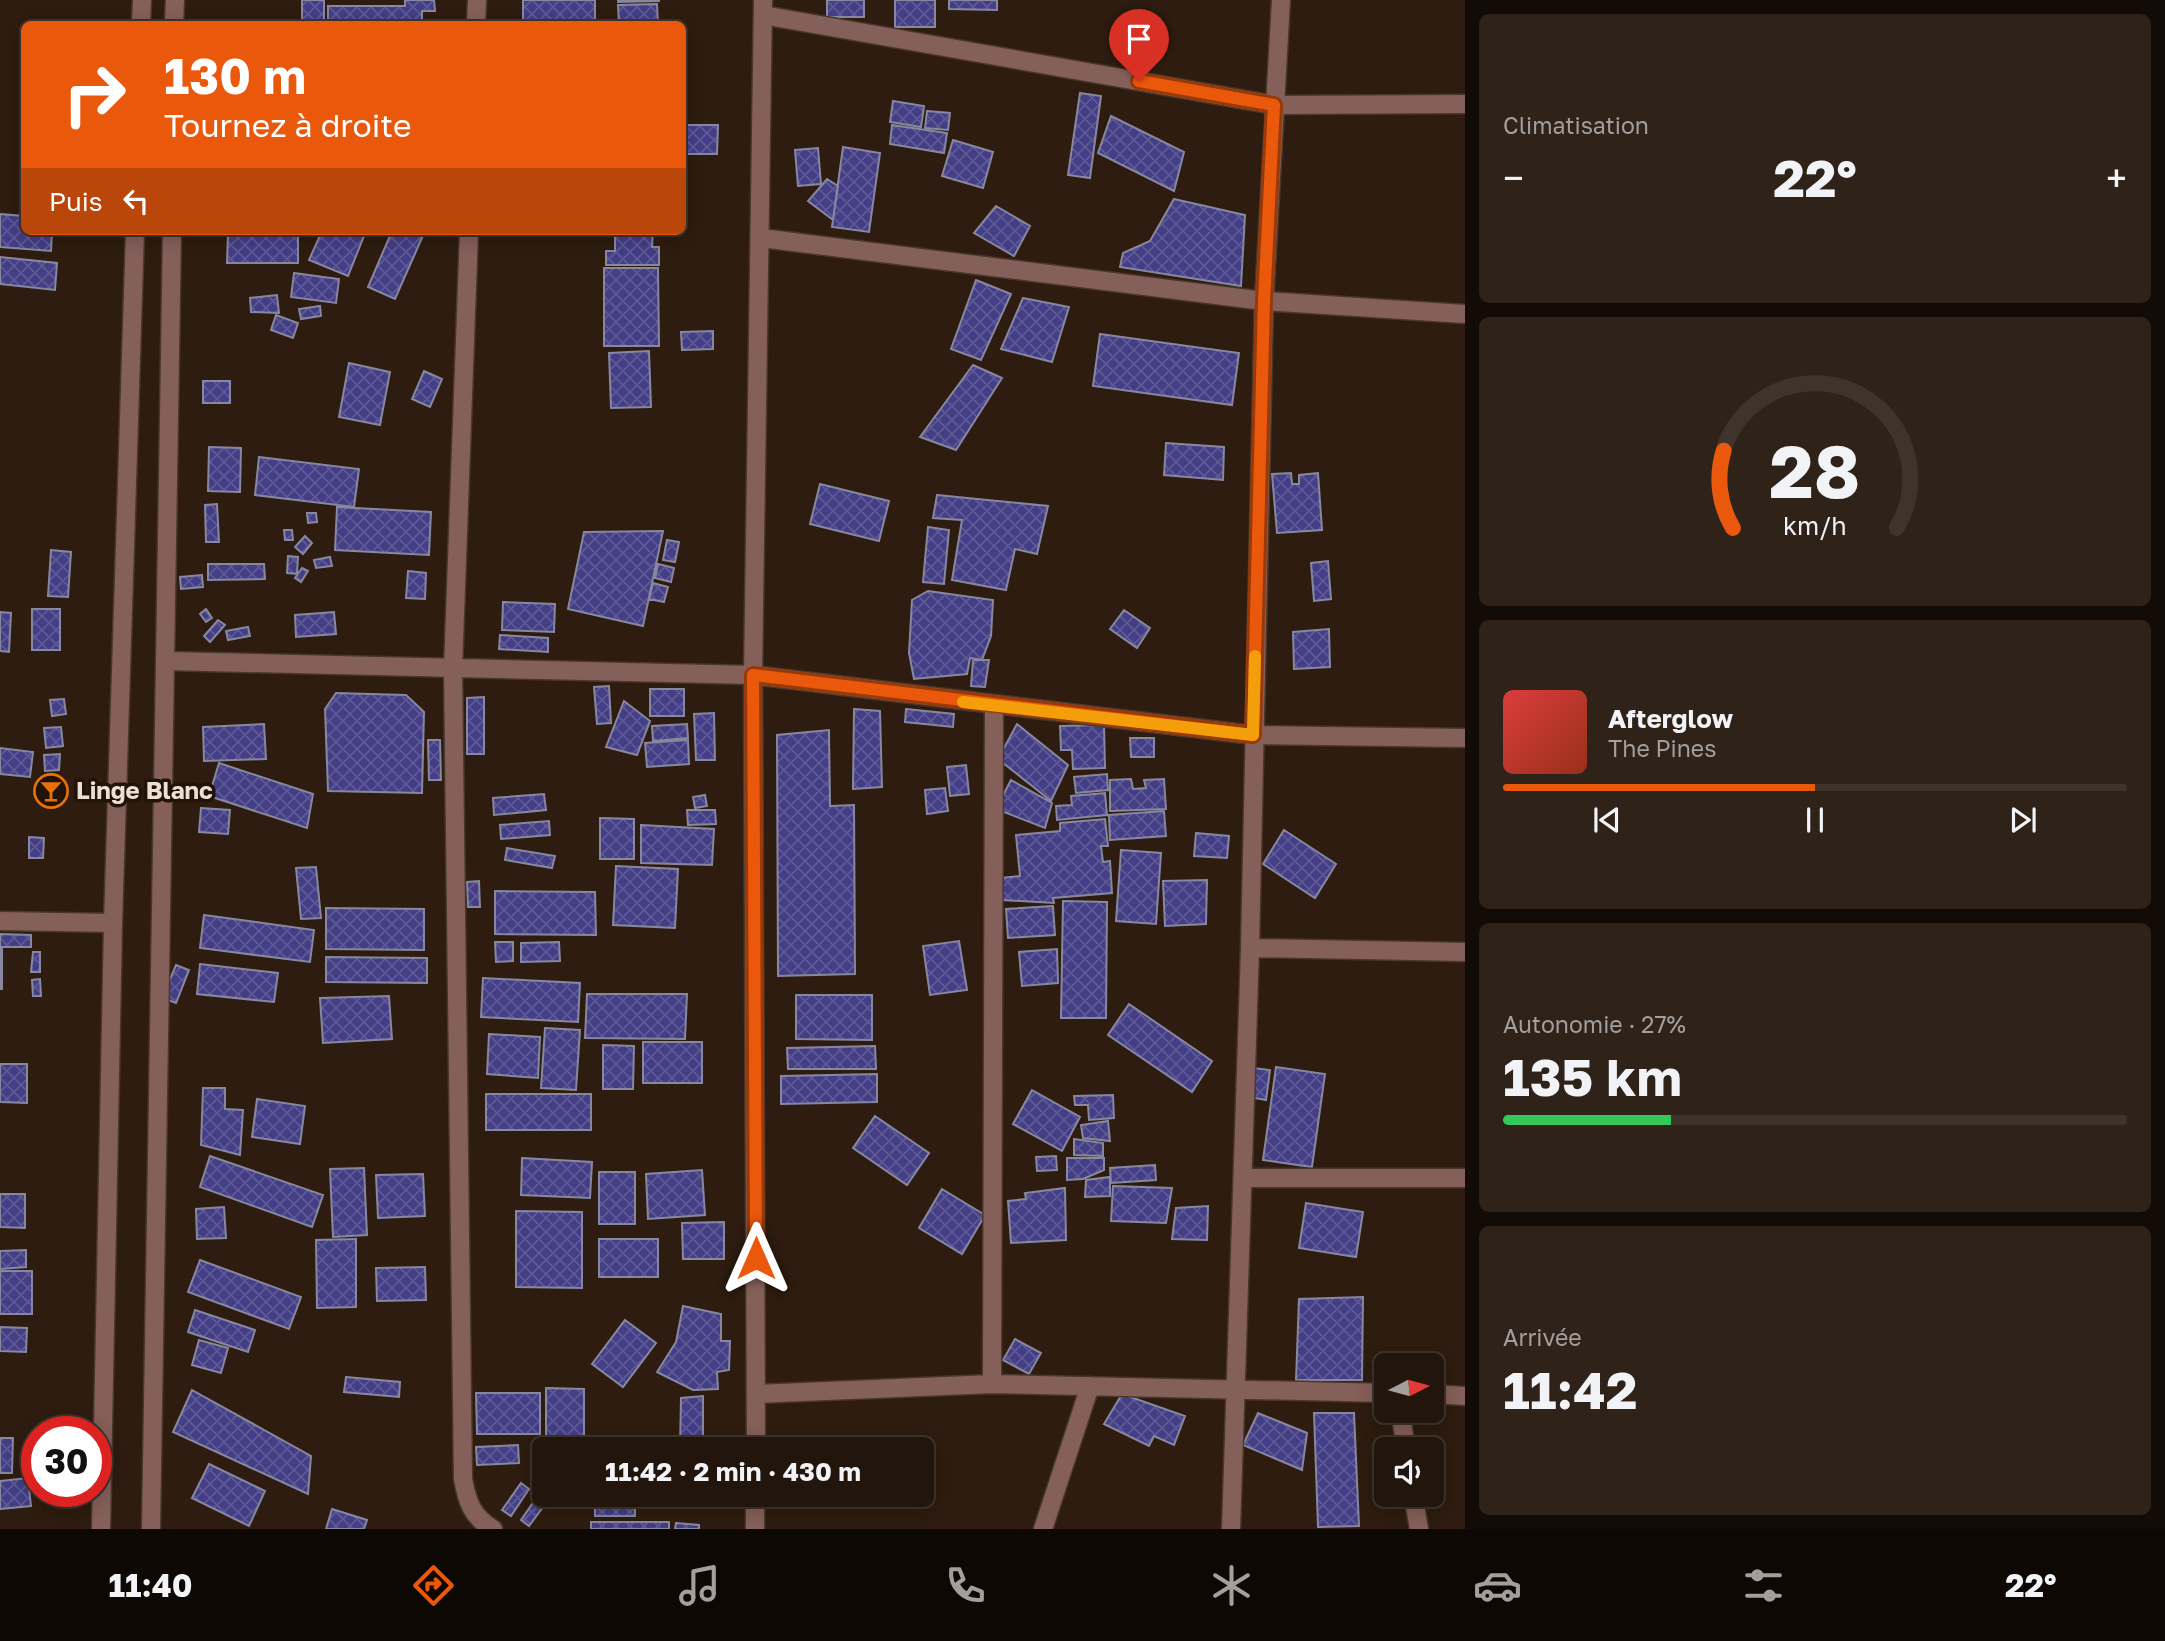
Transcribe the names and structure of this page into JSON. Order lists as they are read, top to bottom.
{
  "places": {
    "bar": ["Linge Blanc"]
  },
  "north": "right",
  "page": {
    "tile": [
      "Climatisation",
      ["Autonomie · 27%", "135 km"],
      ["Arrivée", "11:42"]
    ],
    "turn": ["130 m", "Tournez à droite"],
    "heat": ["−", "22°", "+"],
    "then": "Puis",
    "song": ["Afterglow", "The Pines"],
    "limit": "30",
    "trip": "11:42 · 2 min · 430 m",
    "tabs": ["11:40", "22°"],
    "gauge": ["28", "km/h"]
  }
}
